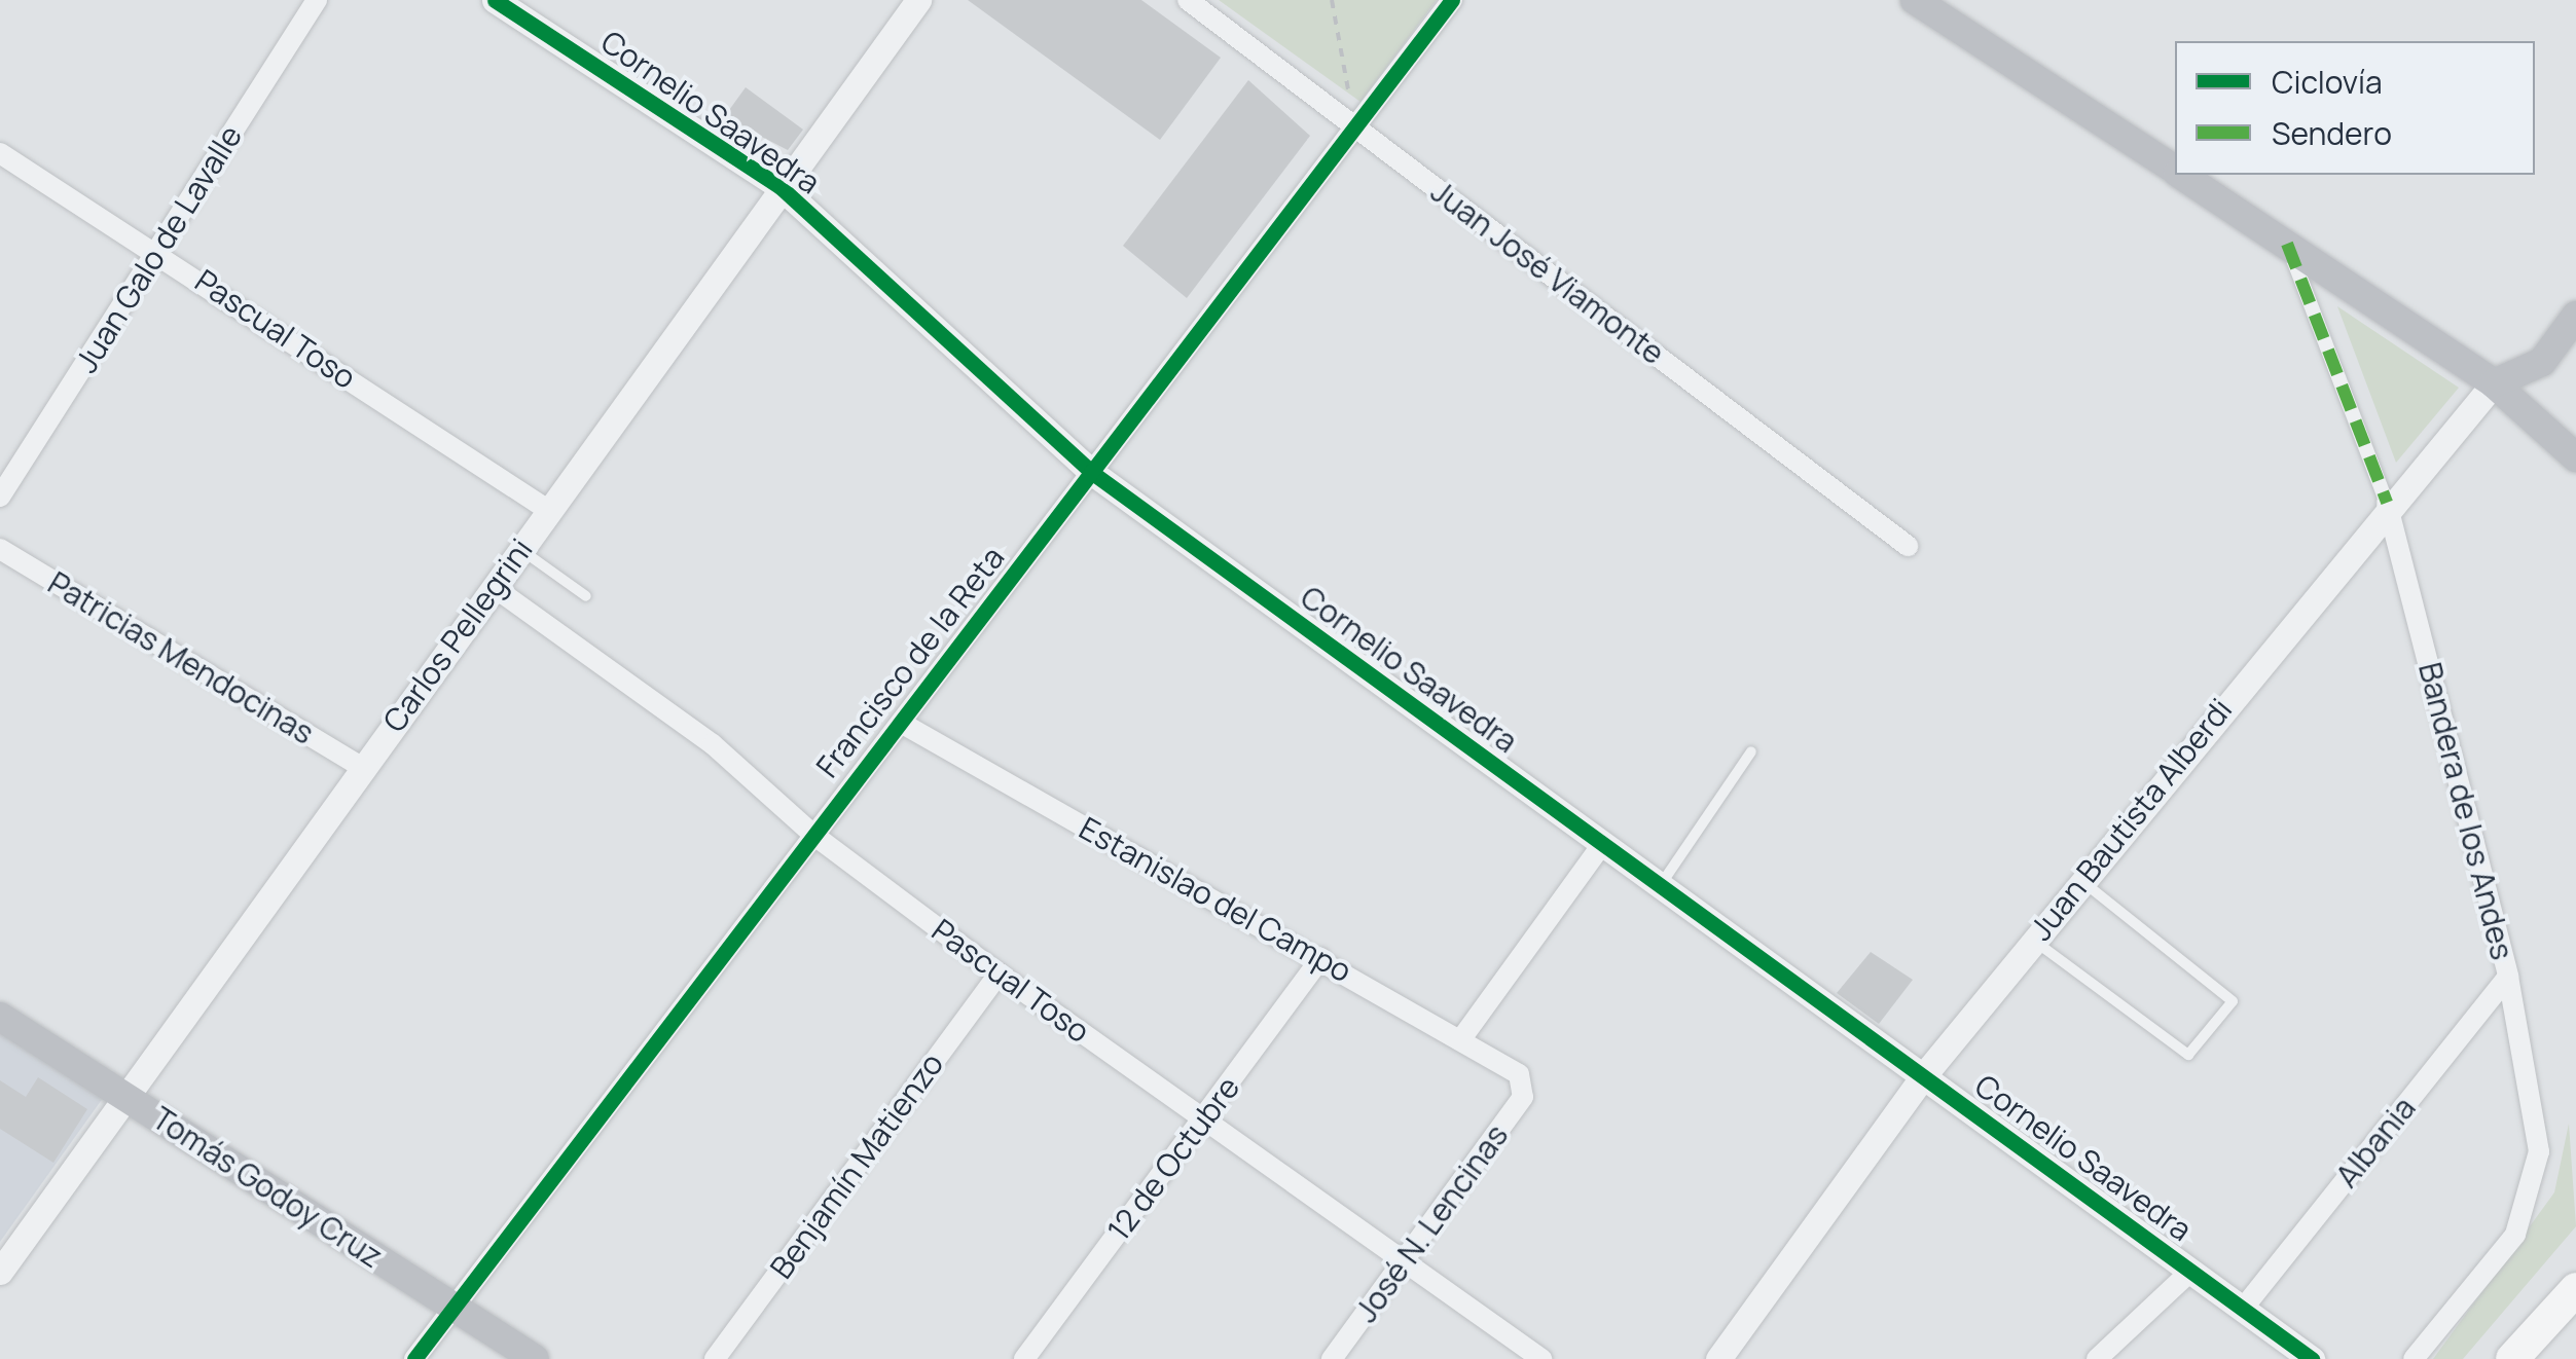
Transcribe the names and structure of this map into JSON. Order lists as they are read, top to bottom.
{
  "streets": {
    "main road": ["Juan Bautista Alberdi", "Tomás Godoy Cruz"],
    "street": [
      "Cornelio Saavedra",
      "Juan Galo de Lavalle",
      "Juan José Viamonte",
      "Pascual Toso",
      "Carlos Pellegrini",
      "Patricias Mendocinas",
      "Francisco de la Reta",
      "Bandera de los Andes",
      "Estanislao del Campo",
      "Albania",
      "12 de Octubre",
      "Benjamín Matienzo",
      "José N. Lencinas"
    ]
  },
  "crossings": [
    ["Cornelio Saavedra", "Carlos Pellegrini"],
    ["Cornelio Saavedra", "Francisco de la Reta"],
    ["Cornelio Saavedra", "Juan Bautista Alberdi"],
    ["Cornelio Saavedra", "Albania"],
    ["Juan Galo de Lavalle", "Pascual Toso"],
    ["Juan José Viamonte", "Francisco de la Reta"],
    ["Pascual Toso", "Carlos Pellegrini"],
    ["Pascual Toso", "Francisco de la Reta"],
    ["Pascual Toso", "12 de Octubre"],
    ["Pascual Toso", "Benjamín Matienzo"],
    ["Pascual Toso", "José N. Lencinas"],
    ["Carlos Pellegrini", "Patricias Mendocinas"],
    ["Carlos Pellegrini", "Tomás Godoy Cruz"],
    ["Francisco de la Reta", "Estanislao del Campo"],
    ["Francisco de la Reta", "Tomás Godoy Cruz"],
    ["Bandera de los Andes", "Juan Bautista Alberdi"],
    ["Bandera de los Andes", "Albania"],
    ["Estanislao del Campo", "12 de Octubre"],
    ["Estanislao del Campo", "José N. Lencinas"]
  ],
  "legend": ["Ciclovía", "Sendero"]
}
